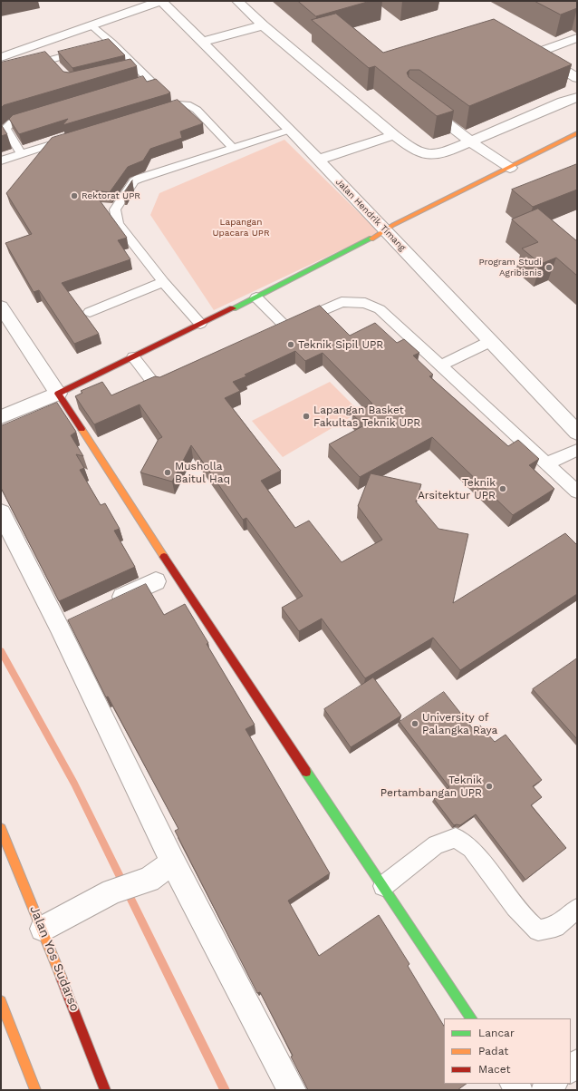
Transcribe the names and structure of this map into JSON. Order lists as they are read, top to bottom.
{
  "streets": {
    "street": ["Jalan Hendrik Timang", "Jalan Yos Sudarso"]
  },
  "parks": ["Lapangan Upacara UPR"],
  "places": [
    "Rektorat UPR",
    "Program Studi Agribisnis",
    "Teknik Sipil UPR",
    "Lapangan Basket Fakultas Teknik UPR",
    "Musholla Baitul Haq",
    "Teknik Arsitektur UPR",
    "University of Palangka Raya",
    "Teknik Pertambangan UPR"
  ],
  "legend": ["Lancar", "Padat", "Macet"]
}
